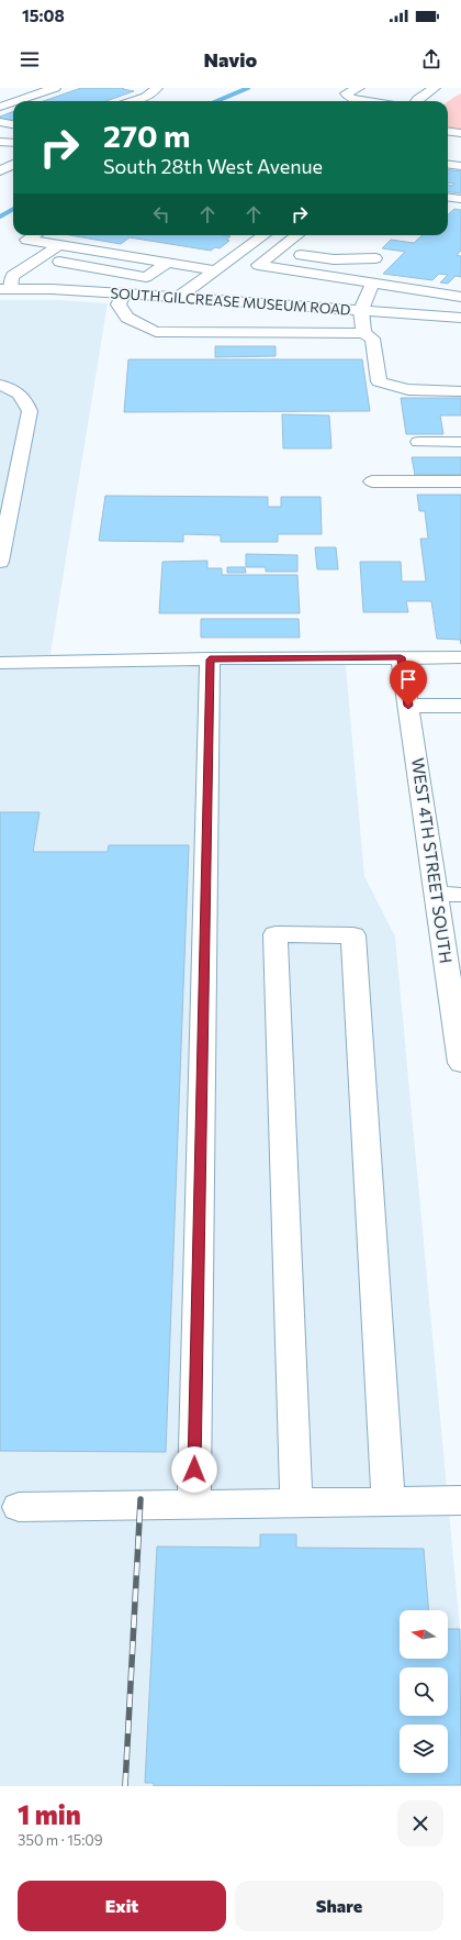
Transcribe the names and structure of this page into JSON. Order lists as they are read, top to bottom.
{
  "streets": {
    "street": ["SOUTH GILCREASE MUSEUM ROAD", "WEST 4TH STREET SOUTH"]
  },
  "north": "left",
  "page": {
    "status": "15:08",
    "header": "Navio",
    "turn": ["270 m", "South 28th West Avenue"],
    "heading": ["1 min", "350 m · 15:09"],
    "buttons": ["Exit", "Share"]
  }
}
